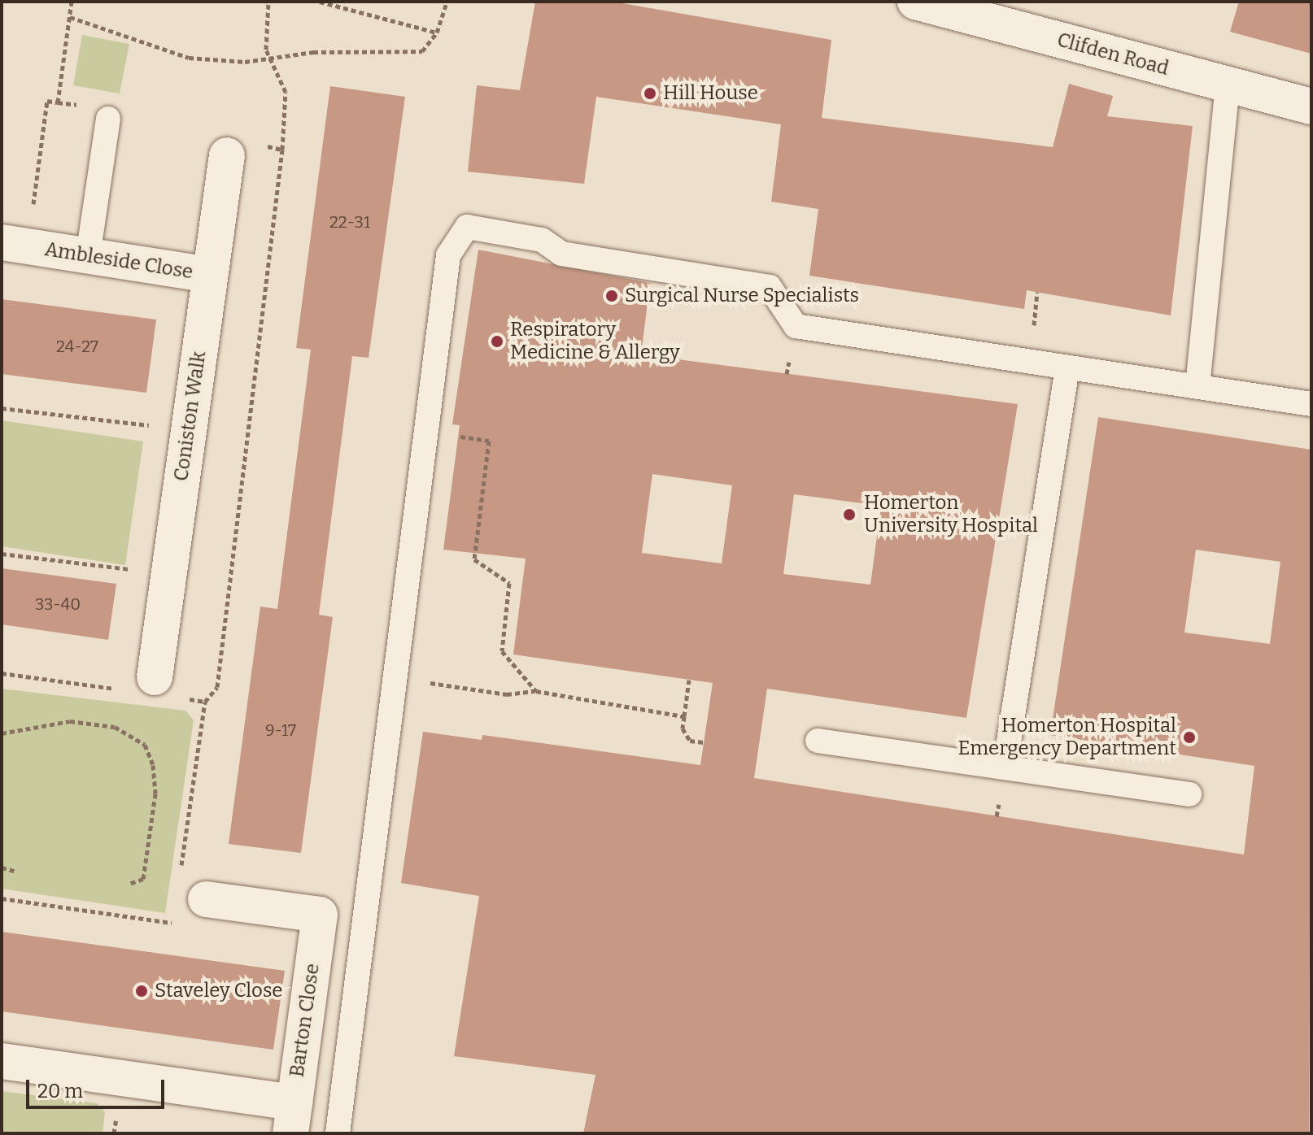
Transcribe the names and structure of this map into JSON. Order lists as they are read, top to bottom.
{
  "streets": {
    "street": [
      "Clifden Road",
      "Ambleside Close",
      "Coniston Walk",
      "Barton Close"
    ]
  },
  "crossings": [
    ["Ambleside Close", "Coniston Walk"]
  ],
  "places": [
    "Hill House",
    "Surgical Nurse Specialists",
    "Respiratory Medicine & Allergy",
    "Homerton University Hospital",
    "Homerton Hospital Emergency Department",
    "Staveley Close"
  ],
  "house_numbers": [
    "22-31",
    "24-27",
    "33-40",
    "9-17"
  ],
  "scale_bar": "20 m"
}
